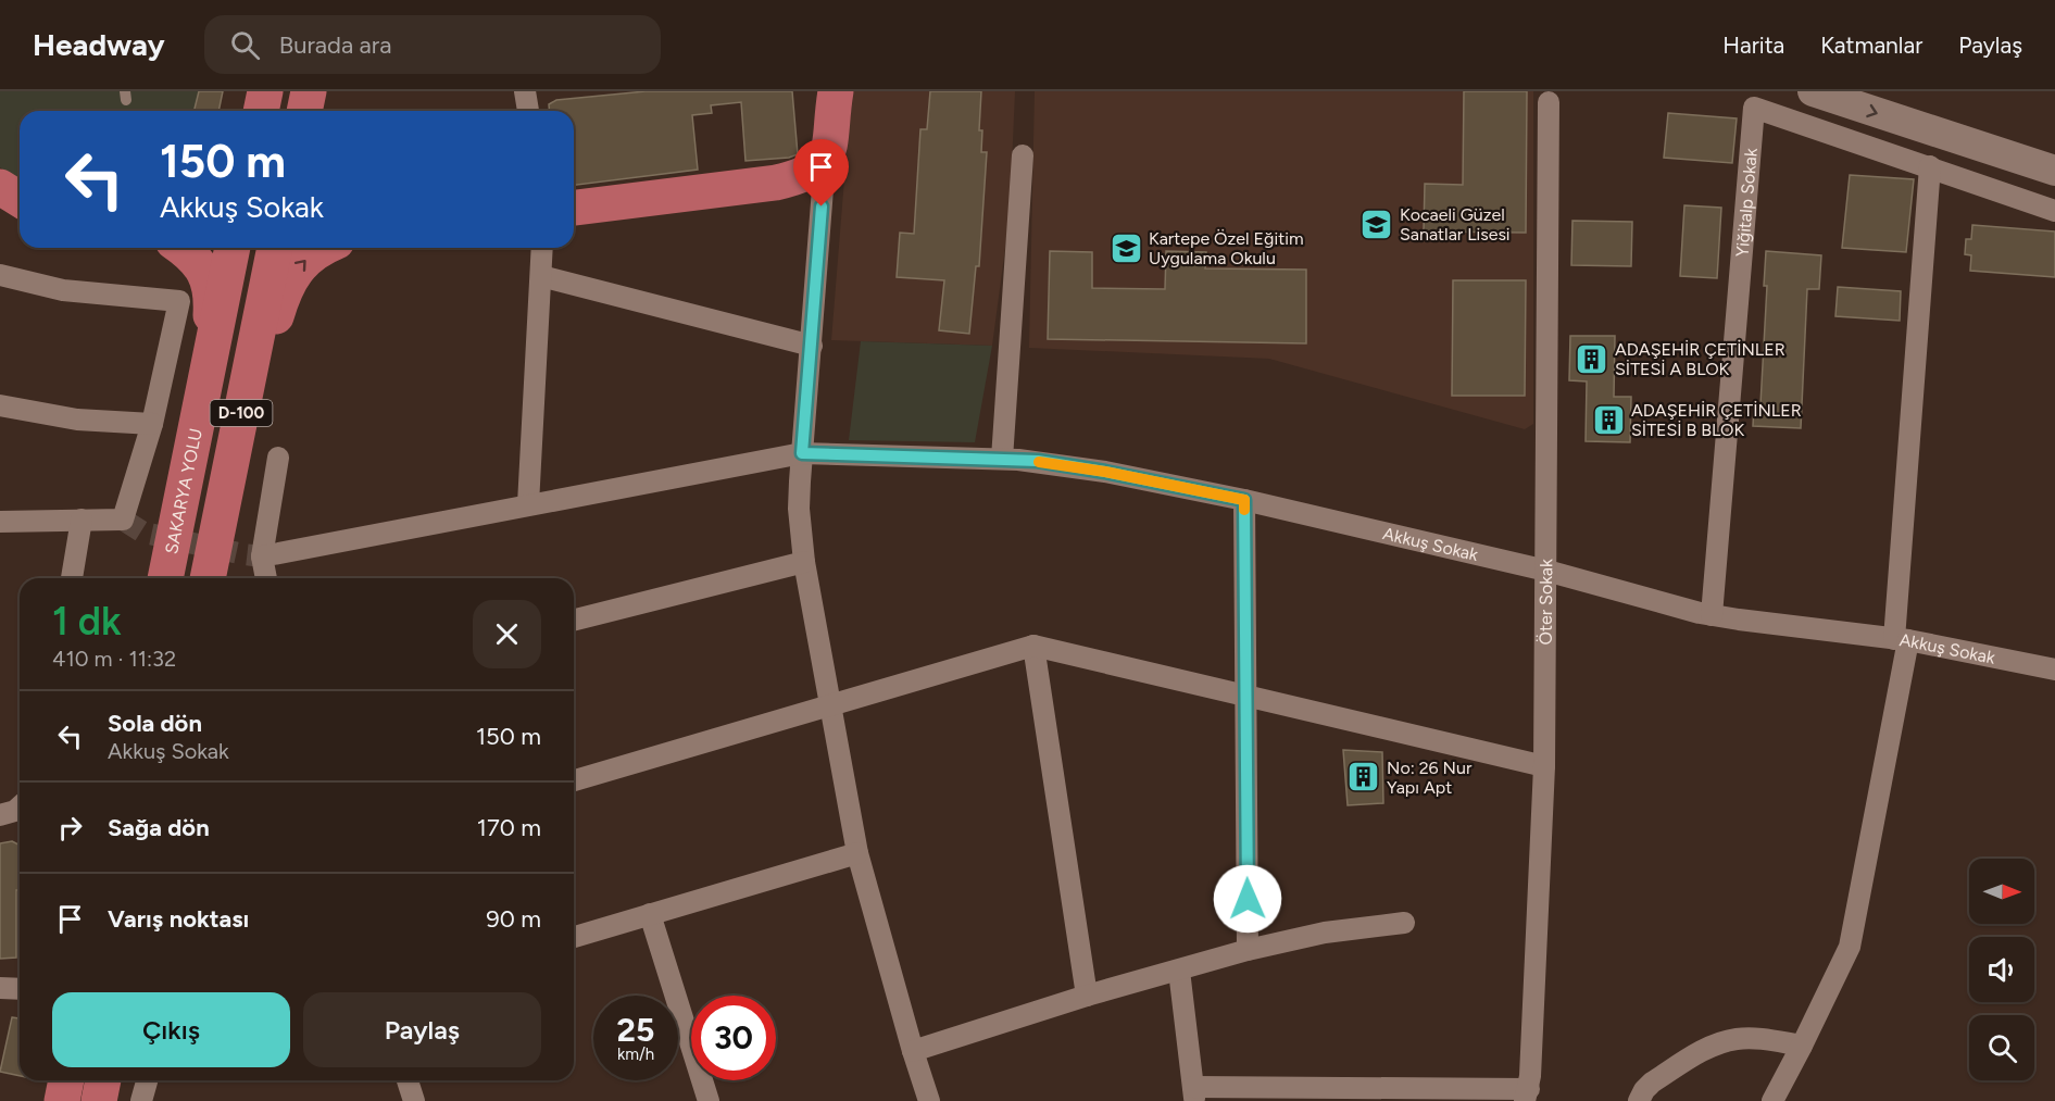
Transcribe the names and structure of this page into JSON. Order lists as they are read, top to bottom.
{
  "streets": {
    "highway": ["D-100", "SAKARYA YOLU"],
    "street": ["Yiğitalp Sokak", "Akkuş Sokak", "Öter Sokak"]
  },
  "crossings": [
    ["Yiğitalp Sokak", "Akkuş Sokak"],
    ["Akkuş Sokak", "Öter Sokak"]
  ],
  "places": {
    "school or university": ["Kocaeli Güzel Sanatlar Lisesi", "Kartepe Özel Eğitim Uygulama Okulu"],
    "building": ["ADAŞEHİR ÇETİNLER SİTESİ A BLOK", "ADAŞEHİR ÇETİNLER SİTESİ B BLOK", "No: 26 Nur Yapı Apt"]
  },
  "north": "right",
  "page": {
    "header": "Headway",
    "search": "Burada ara",
    "nav": ["Harita", "Katmanlar", "Paylaş"],
    "turn": ["150 m", "Akkuş Sokak"],
    "heading": ["1 dk", "410 m · 11:32"],
    "list": [
      {
        "name": "Sola dön",
        "note": "Akkuş Sokak",
        "value": "150 m"
      },
      {
        "name": "Sağa dön",
        "value": "170 m"
      },
      {
        "name": "Varış noktası",
        "value": "90 m"
      }
    ],
    "buttons": ["Çıkış", "Paylaş"],
    "speed": "25 km/h",
    "limit": "30"
  }
}
